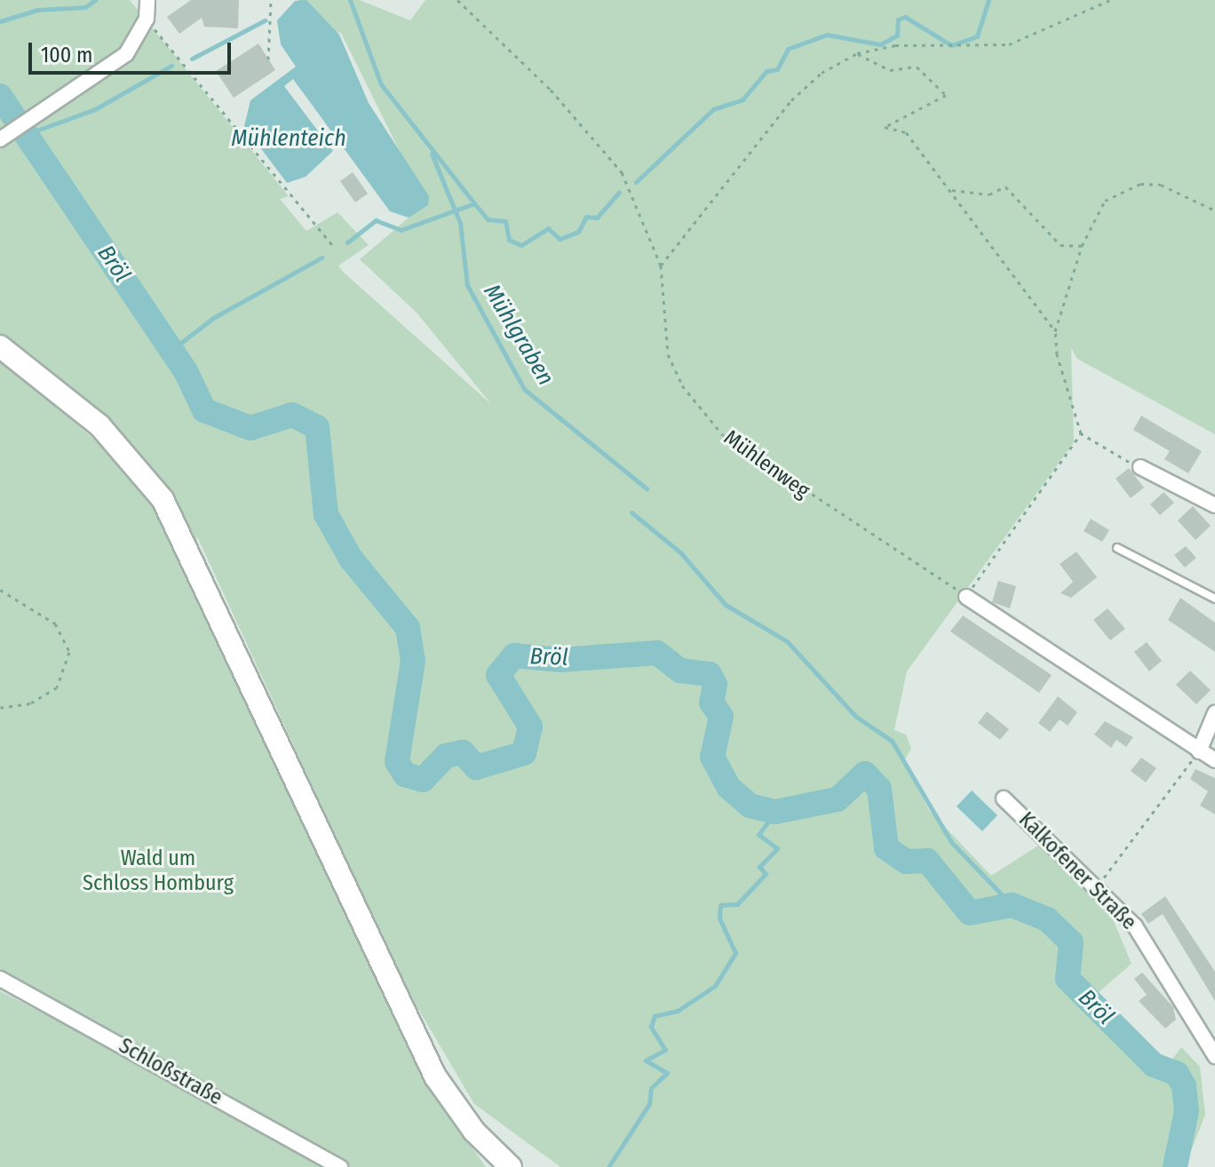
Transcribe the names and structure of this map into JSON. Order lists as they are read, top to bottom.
{
  "streets": {
    "street": ["Kalkofener Straße", "Schloßstraße"],
    "path": ["Mühlenweg"]
  },
  "water": ["Mühlenteich", "Bröl", "Mühlgraben"],
  "parks": ["Wald um Schloss Homburg"],
  "scale_bar": "100 m"
}
